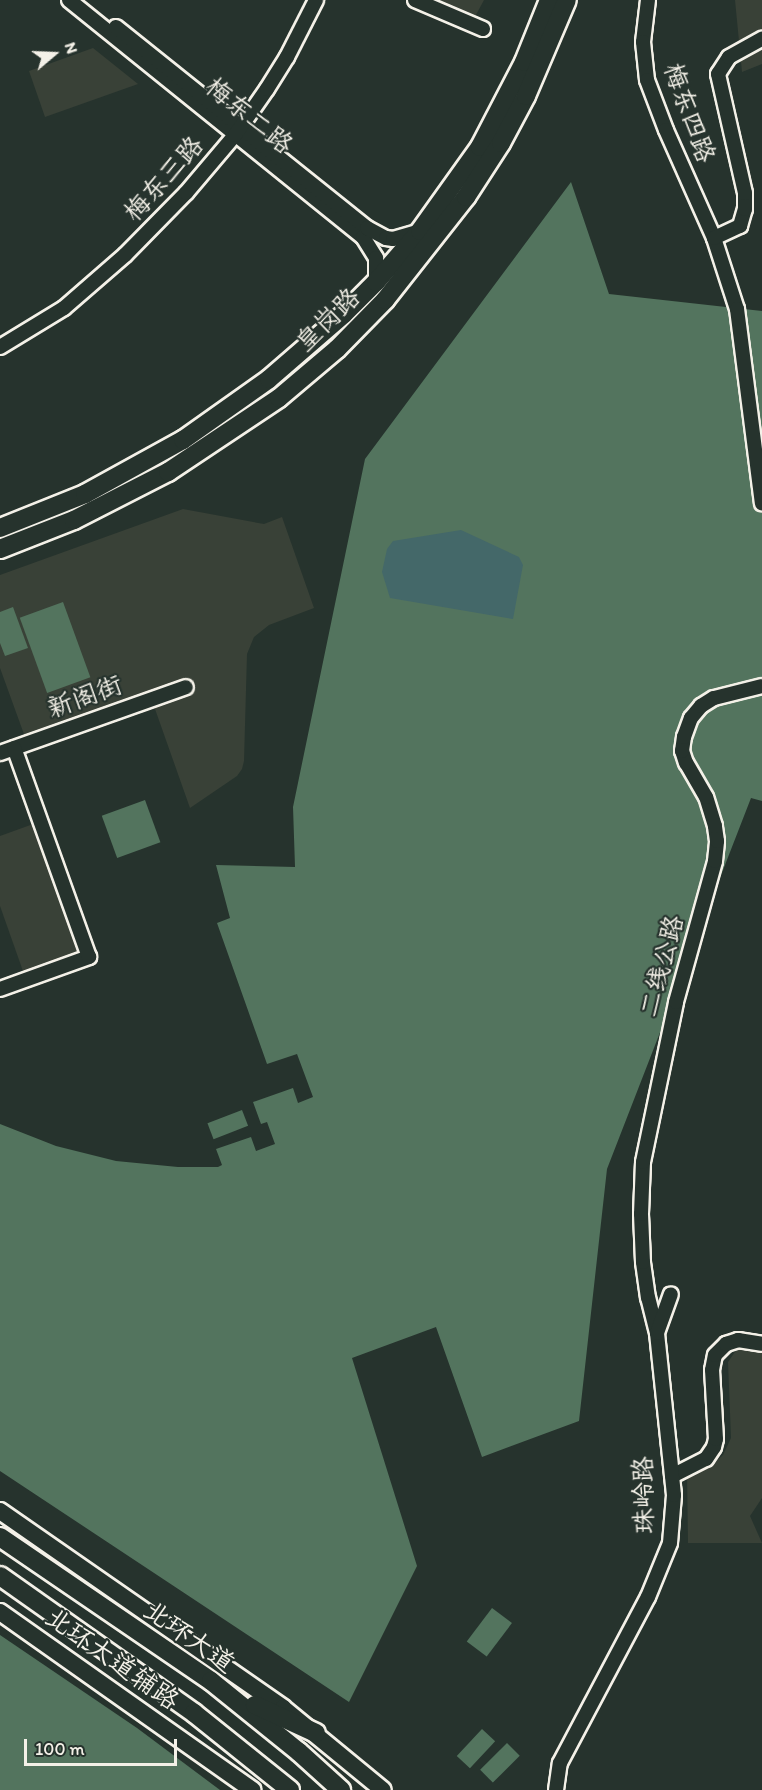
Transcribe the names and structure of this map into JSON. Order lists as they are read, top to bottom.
{
  "streets": {
    "highway": ["皇岗路", "北环大道"],
    "main road": ["北环大道辅路"],
    "street": [
      "梅东四路",
      "梅东二路",
      "梅东三路",
      "新阁街",
      "二线公路",
      "珠岭路"
    ]
  },
  "crossings": [
    ["梅东二路", "梅东三路"],
    ["梅东二路", "皇岗路"],
    ["二线公路", "珠岭路"]
  ],
  "scale_bar": "100 m",
  "north": "right"
}
